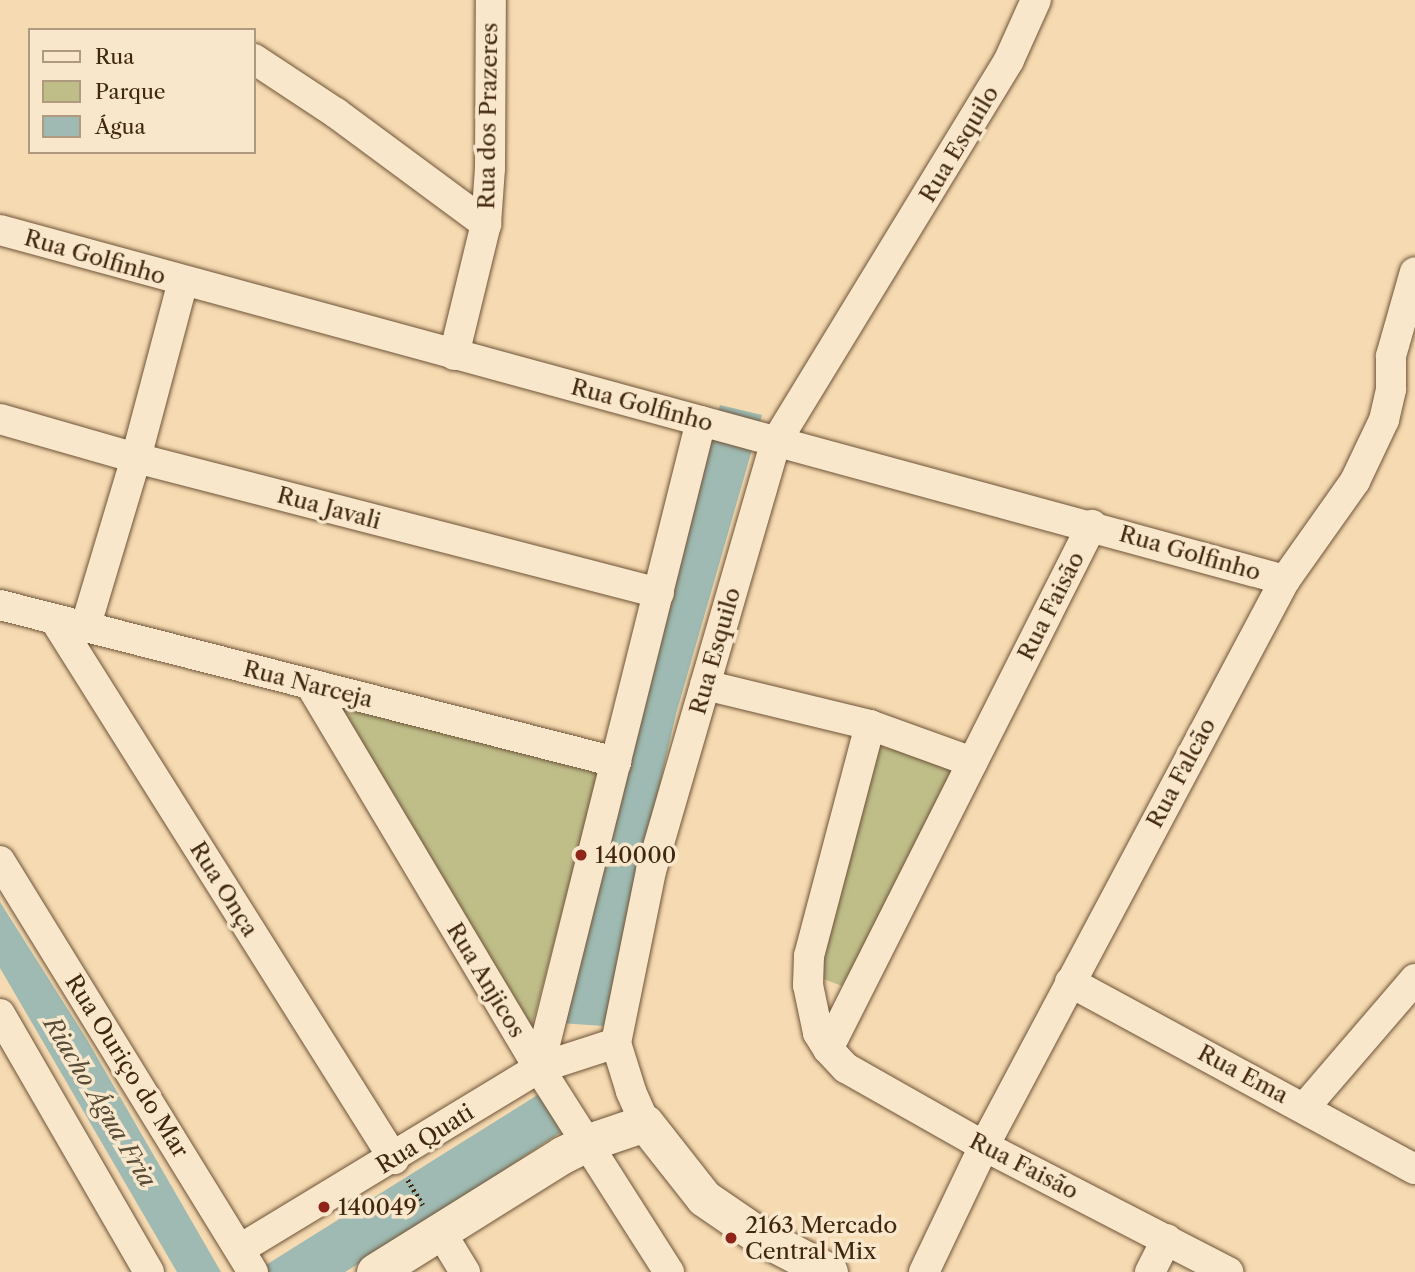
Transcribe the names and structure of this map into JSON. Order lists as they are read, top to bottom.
{
  "streets": {
    "street": [
      "Rua dos Prazeres",
      "Rua Esquilo",
      "Rua Golfinho",
      "Rua Javali",
      "Rua Faisão",
      "Rua Narceja",
      "Rua Falcão",
      "Rua Onça",
      "Rua Anjicos",
      "Rua Ouriço do Mar",
      "Rua Ema",
      "Rua Quati"
    ]
  },
  "crossings": [
    ["Rua dos Prazeres", "Rua Golfinho"],
    ["Rua Esquilo", "Rua Golfinho"],
    ["Rua Esquilo", "Rua Quati"],
    ["Rua Golfinho", "Rua Faisão"],
    ["Rua Golfinho", "Rua Falcão"],
    ["Rua Faisão", "Rua Falcão"],
    ["Rua Narceja", "Rua Onça"],
    ["Rua Narceja", "Rua Anjicos"],
    ["Rua Falcão", "Rua Ema"],
    ["Rua Onça", "Rua Quati"],
    ["Rua Anjicos", "Rua Quati"],
    ["Rua Ouriço do Mar", "Rua Quati"]
  ],
  "water": ["Riacho Água Fria"],
  "places": ["140000", "140049", "2163 Mercado Central Mix"],
  "legend": ["Rua", "Parque", "Água"]
}
